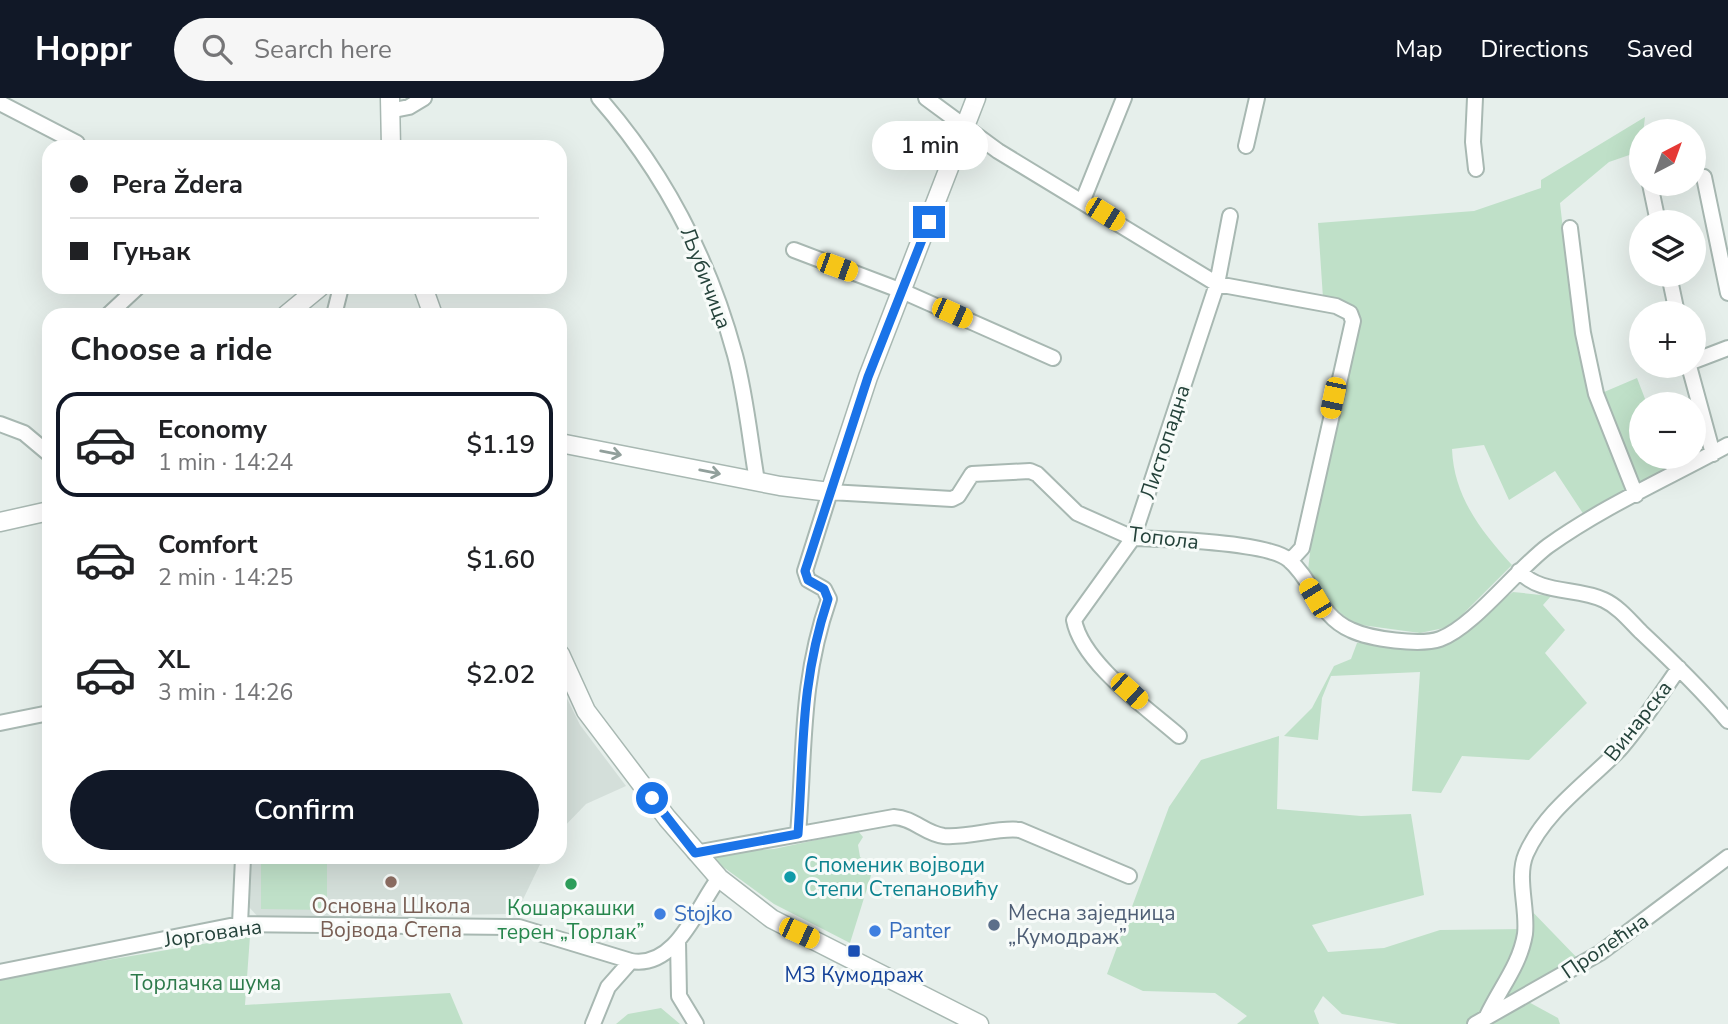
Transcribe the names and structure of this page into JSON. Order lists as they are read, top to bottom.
{
  "streets": {
    "street": [
      "Љубичица",
      "Листопадна",
      "Топола",
      "Винарска",
      "Јоргована",
      "Пролећна"
    ]
  },
  "crossings": [
    ["Љубичица", "Топола"],
    ["Листопадна", "Топола"],
    ["Винарска", "Пролећна"]
  ],
  "parks": ["Торлачка шума"],
  "places": {
    "other": [
      "Споменик војводи Степи Степановићу",
      "Основна Школа Војвода Степа",
      "Кошаркашки терен „Торлак”",
      "Stojko",
      "Месна заједница „Кумодраж”",
      "Panter"
    ],
    "transit": ["МЗ Кумодраж"]
  },
  "north": "top right",
  "page": {
    "header": "Hoppr",
    "search": "Search here",
    "nav": ["Map", "Directions", "Saved"],
    "map_buttons": ["+", "−"],
    "bubble": "1 min",
    "banner": ["Pera Ždera", "Гуњак"],
    "heading": "Choose a ride",
    "list": [
      {
        "name": "Economy",
        "note": "1 min · 14:24",
        "value": "$1.19"
      },
      {
        "name": "Comfort",
        "note": "2 min · 14:25",
        "value": "$1.60"
      },
      {
        "name": "XL",
        "note": "3 min · 14:26",
        "value": "$2.02"
      }
    ],
    "buttons": "Confirm"
  }
}
